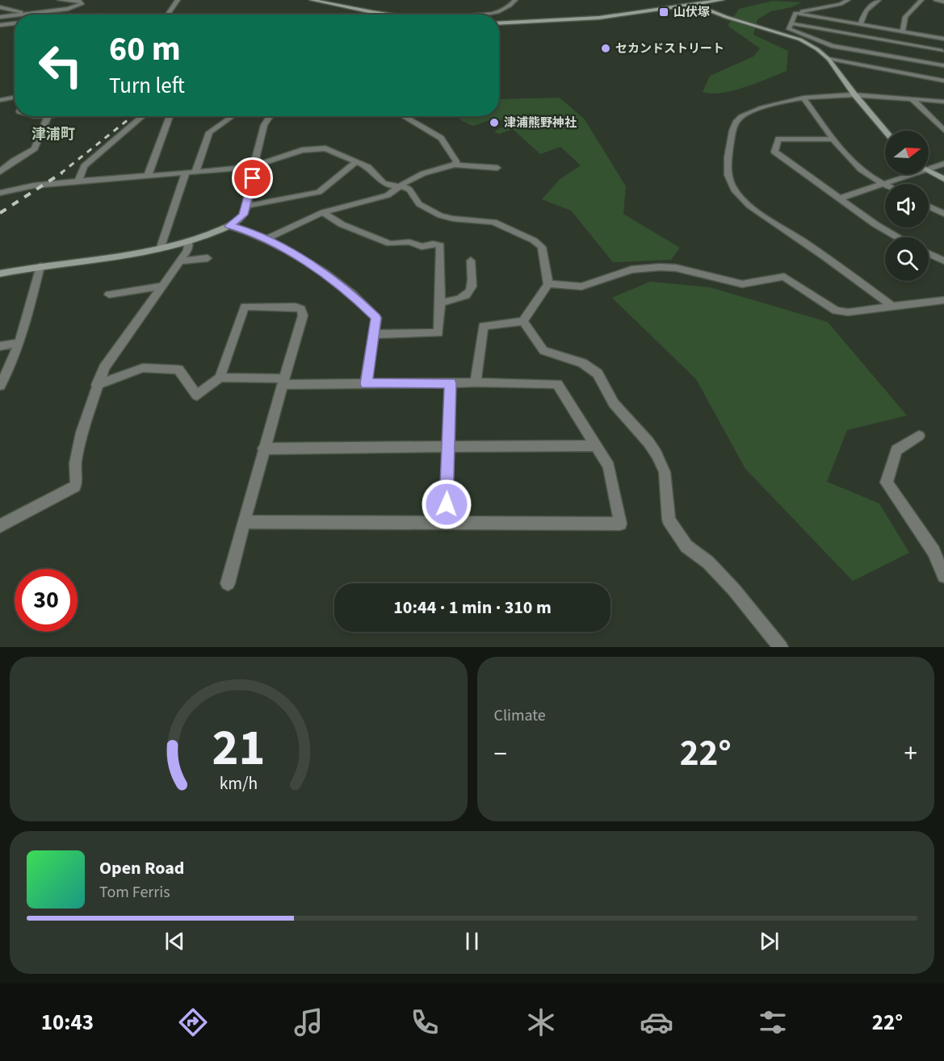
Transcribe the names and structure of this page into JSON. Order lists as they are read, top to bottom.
{
  "districts": ["津浦町"],
  "places": {
    "transit": ["山伏塚"],
    "other": ["セカンドストリート", "津浦熊野神社"]
  },
  "north": "right",
  "page": {
    "turn": ["60 m", "Turn left"],
    "limit": "30",
    "trip": "10:44 · 1 min · 310 m",
    "tile": "Climate",
    "heat": ["−", "22°", "+"],
    "song": ["Open Road", "Tom Ferris"],
    "tabs": ["10:43", "22°"],
    "gauge": ["21", "km/h"]
  }
}
